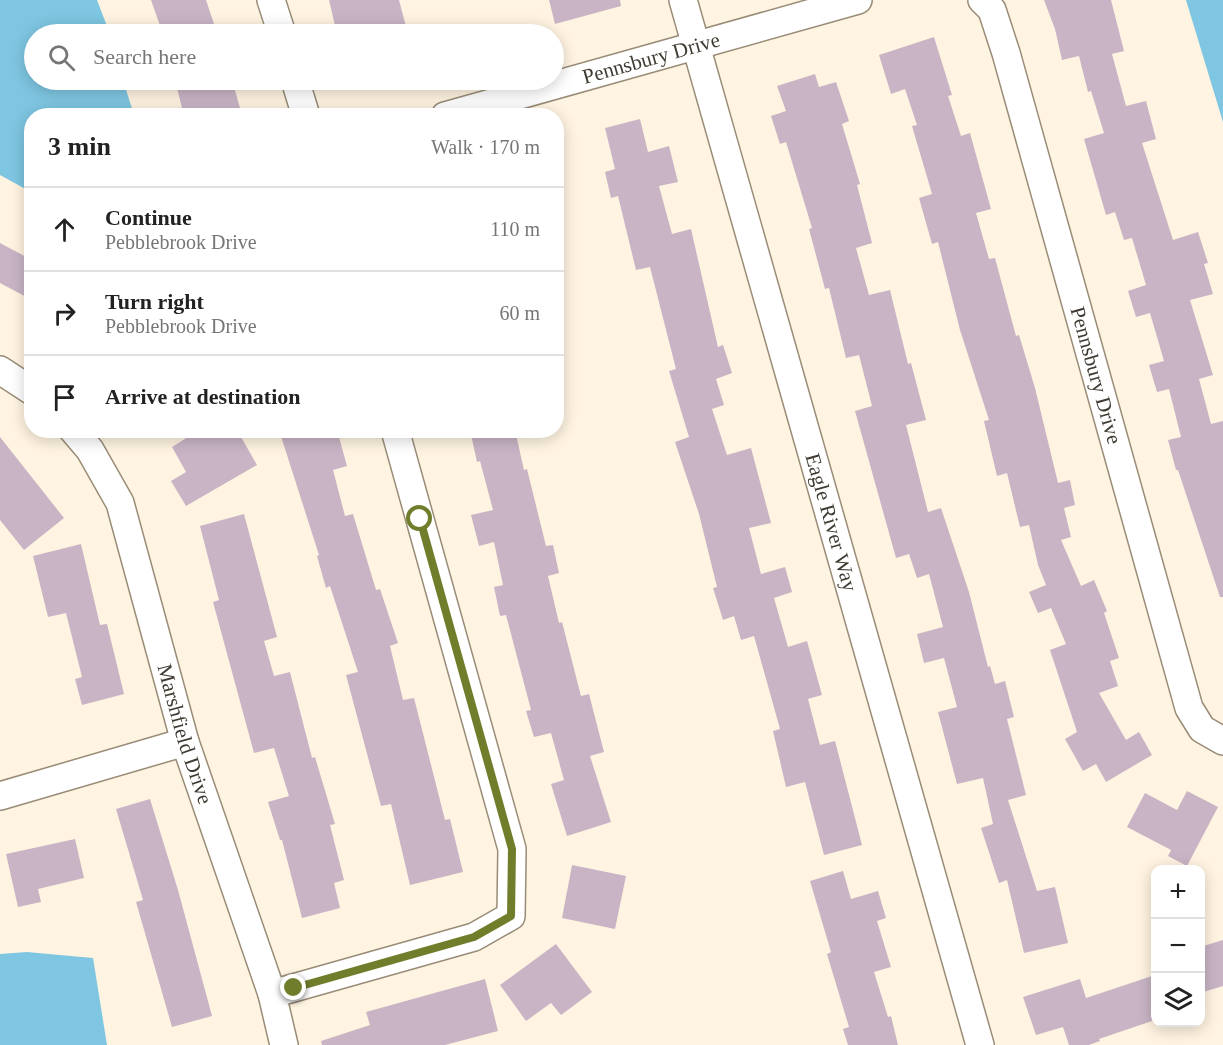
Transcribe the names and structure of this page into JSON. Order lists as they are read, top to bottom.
{
  "streets": {
    "street": ["Pennsbury Drive", "Eagle River Way", "Marshfield Drive"]
  },
  "crossings": [
    ["Pennsbury Drive", "Eagle River Way"]
  ],
  "page": {
    "search": "Search here",
    "heading": ["3 min", "Walk · 170 m"],
    "list": [
      ["Continue", "Pebblebrook Drive", "110 m"],
      ["Turn right", "Pebblebrook Drive", "60 m"],
      "Arrive at destination"
    ],
    "map_buttons": ["+", "−"]
  }
}
